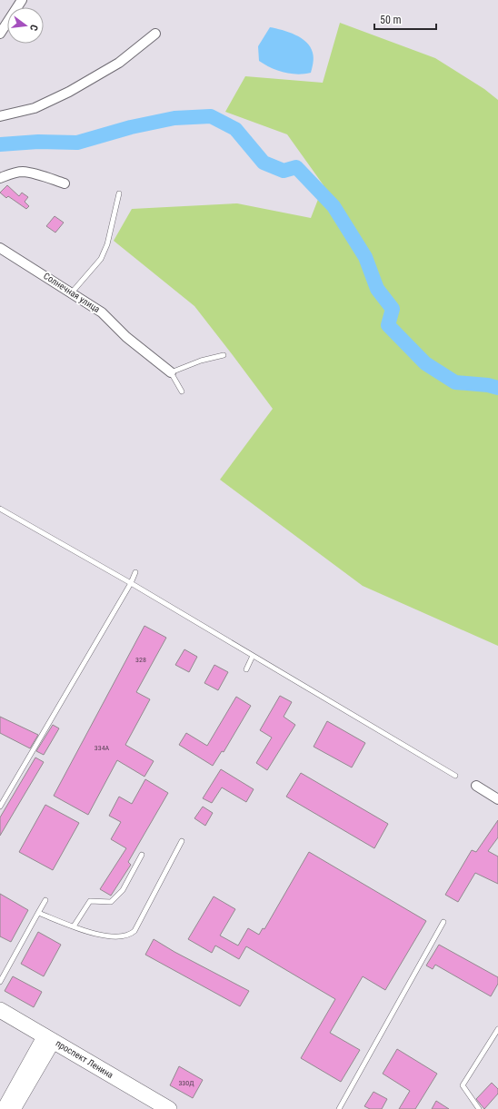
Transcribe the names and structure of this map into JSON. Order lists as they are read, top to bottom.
{
  "streets": {
    "main road": ["проспект Ленина"],
    "street": ["Солнечная улица"]
  },
  "house_numbers": ["328", "334А", "330Д"],
  "scale_bar": "50 m",
  "north": "right"
}
